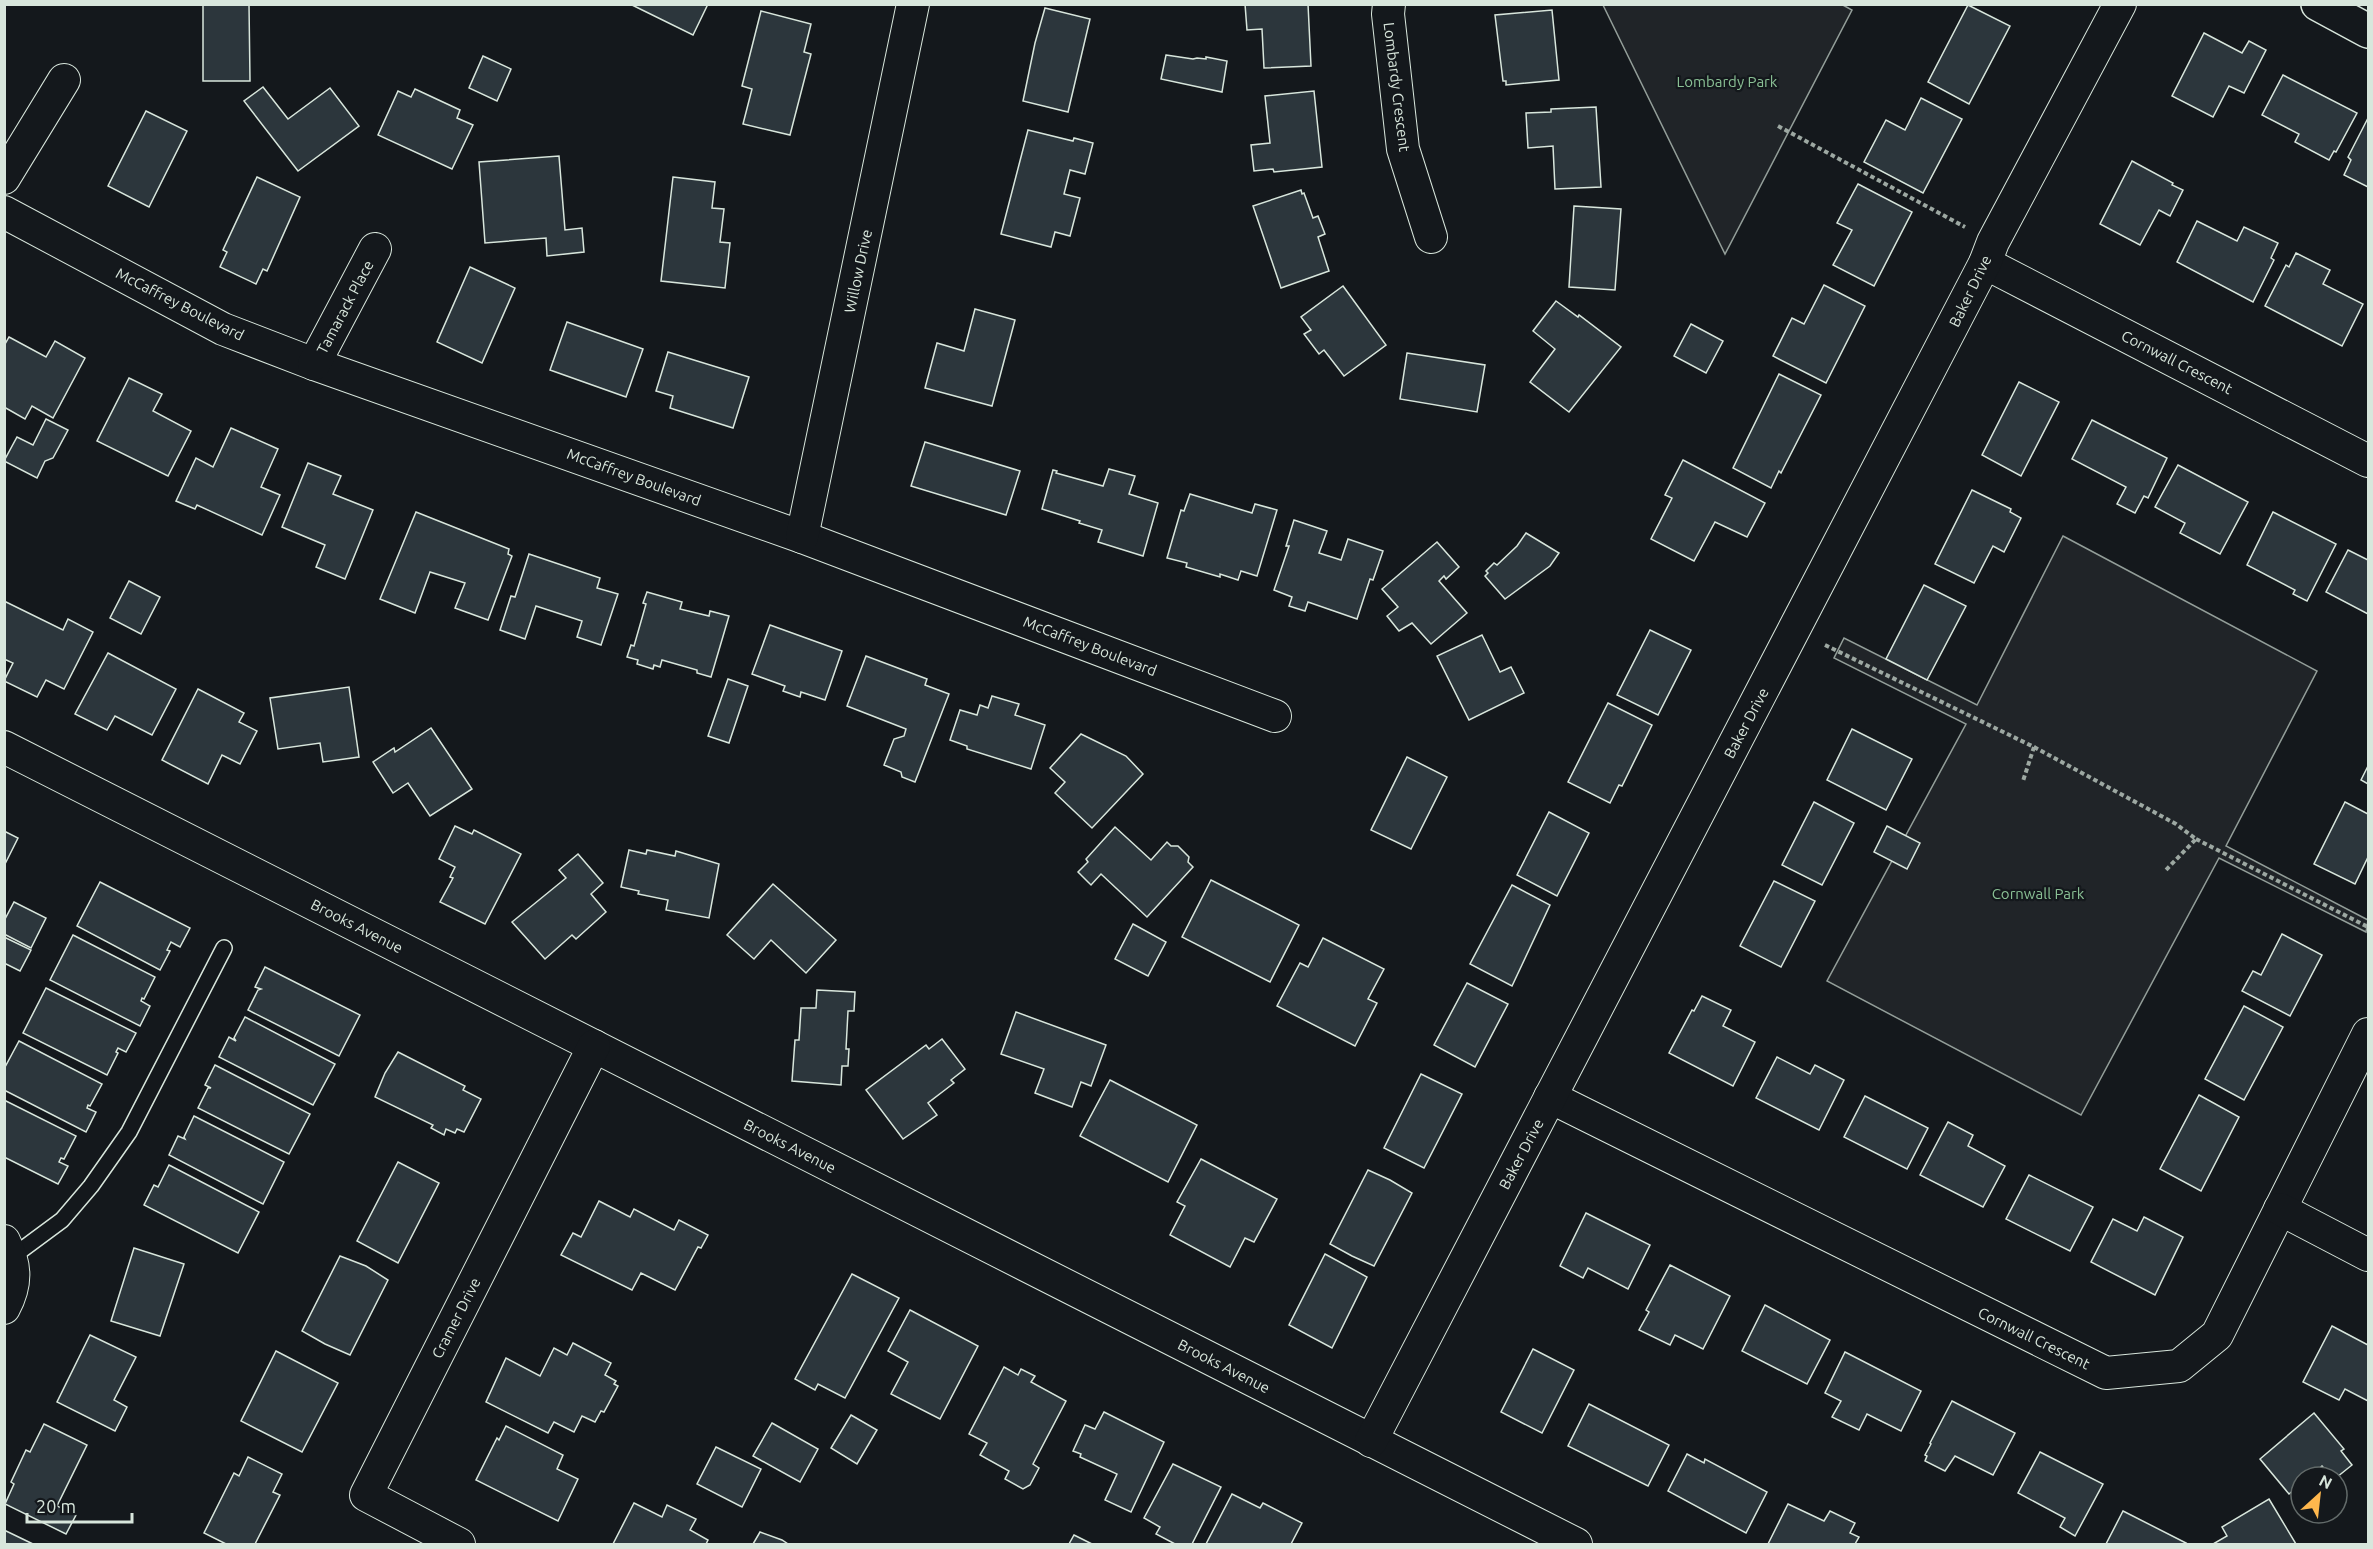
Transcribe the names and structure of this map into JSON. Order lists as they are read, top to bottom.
{
  "streets": {
    "street": [
      "Lombardy Crescent",
      "Willow Drive",
      "Baker Drive",
      "McCaffrey Boulevard",
      "Tamarack Place",
      "Cornwall Crescent",
      "Brooks Avenue",
      "Cramer Drive"
    ]
  },
  "crossings": [
    ["Willow Drive", "McCaffrey Boulevard"],
    ["Baker Drive", "Cornwall Crescent"],
    ["Baker Drive", "Brooks Avenue"],
    ["McCaffrey Boulevard", "Tamarack Place"],
    ["Brooks Avenue", "Cramer Drive"]
  ],
  "parks": ["Lombardy Park", "Cornwall Park"],
  "scale_bar": "20 m",
  "north": "top right"
}
